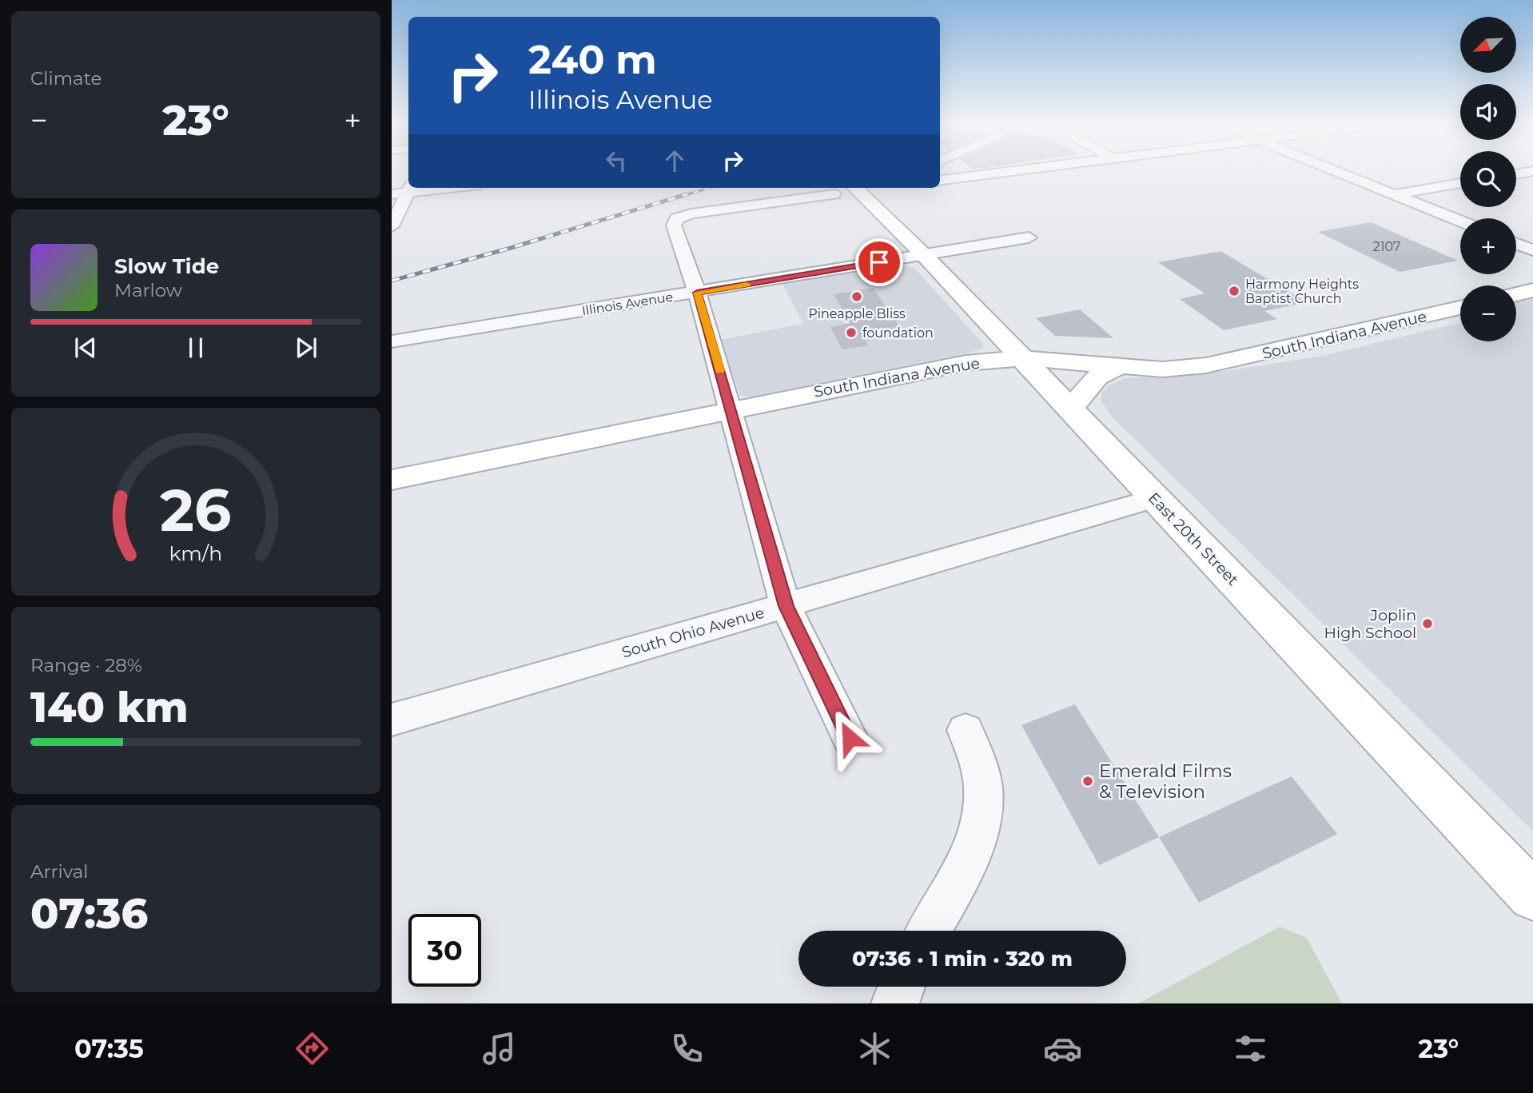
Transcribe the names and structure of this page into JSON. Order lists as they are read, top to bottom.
{
  "streets": {
    "street": [
      "Illinois Avenue",
      "South Indiana Avenue",
      "East 20th Street",
      "South Ohio Avenue"
    ]
  },
  "crossings": [
    ["Illinois Avenue", "East 20th Street"],
    ["South Indiana Avenue", "East 20th Street"],
    ["East 20th Street", "South Ohio Avenue"]
  ],
  "places": [
    "Harmony Heights Baptist Church",
    "Pineapple Bliss",
    "foundation",
    "Joplin High School",
    "Emerald Films & Television"
  ],
  "house_numbers": ["2107"],
  "north": "bottom left",
  "page": {
    "tile": [
      "Climate",
      ["Range · 28%", "140 km"],
      ["Arrival", "07:36"]
    ],
    "map_buttons": ["+", "−"],
    "turn": ["240 m", "Illinois Avenue"],
    "heat": ["−", "23°", "+"],
    "song": ["Slow Tide", "Marlow"],
    "limit": "30",
    "trip": "07:36 · 1 min · 320 m",
    "tabs": ["07:35", "23°"],
    "gauge": ["26", "km/h"]
  }
}
